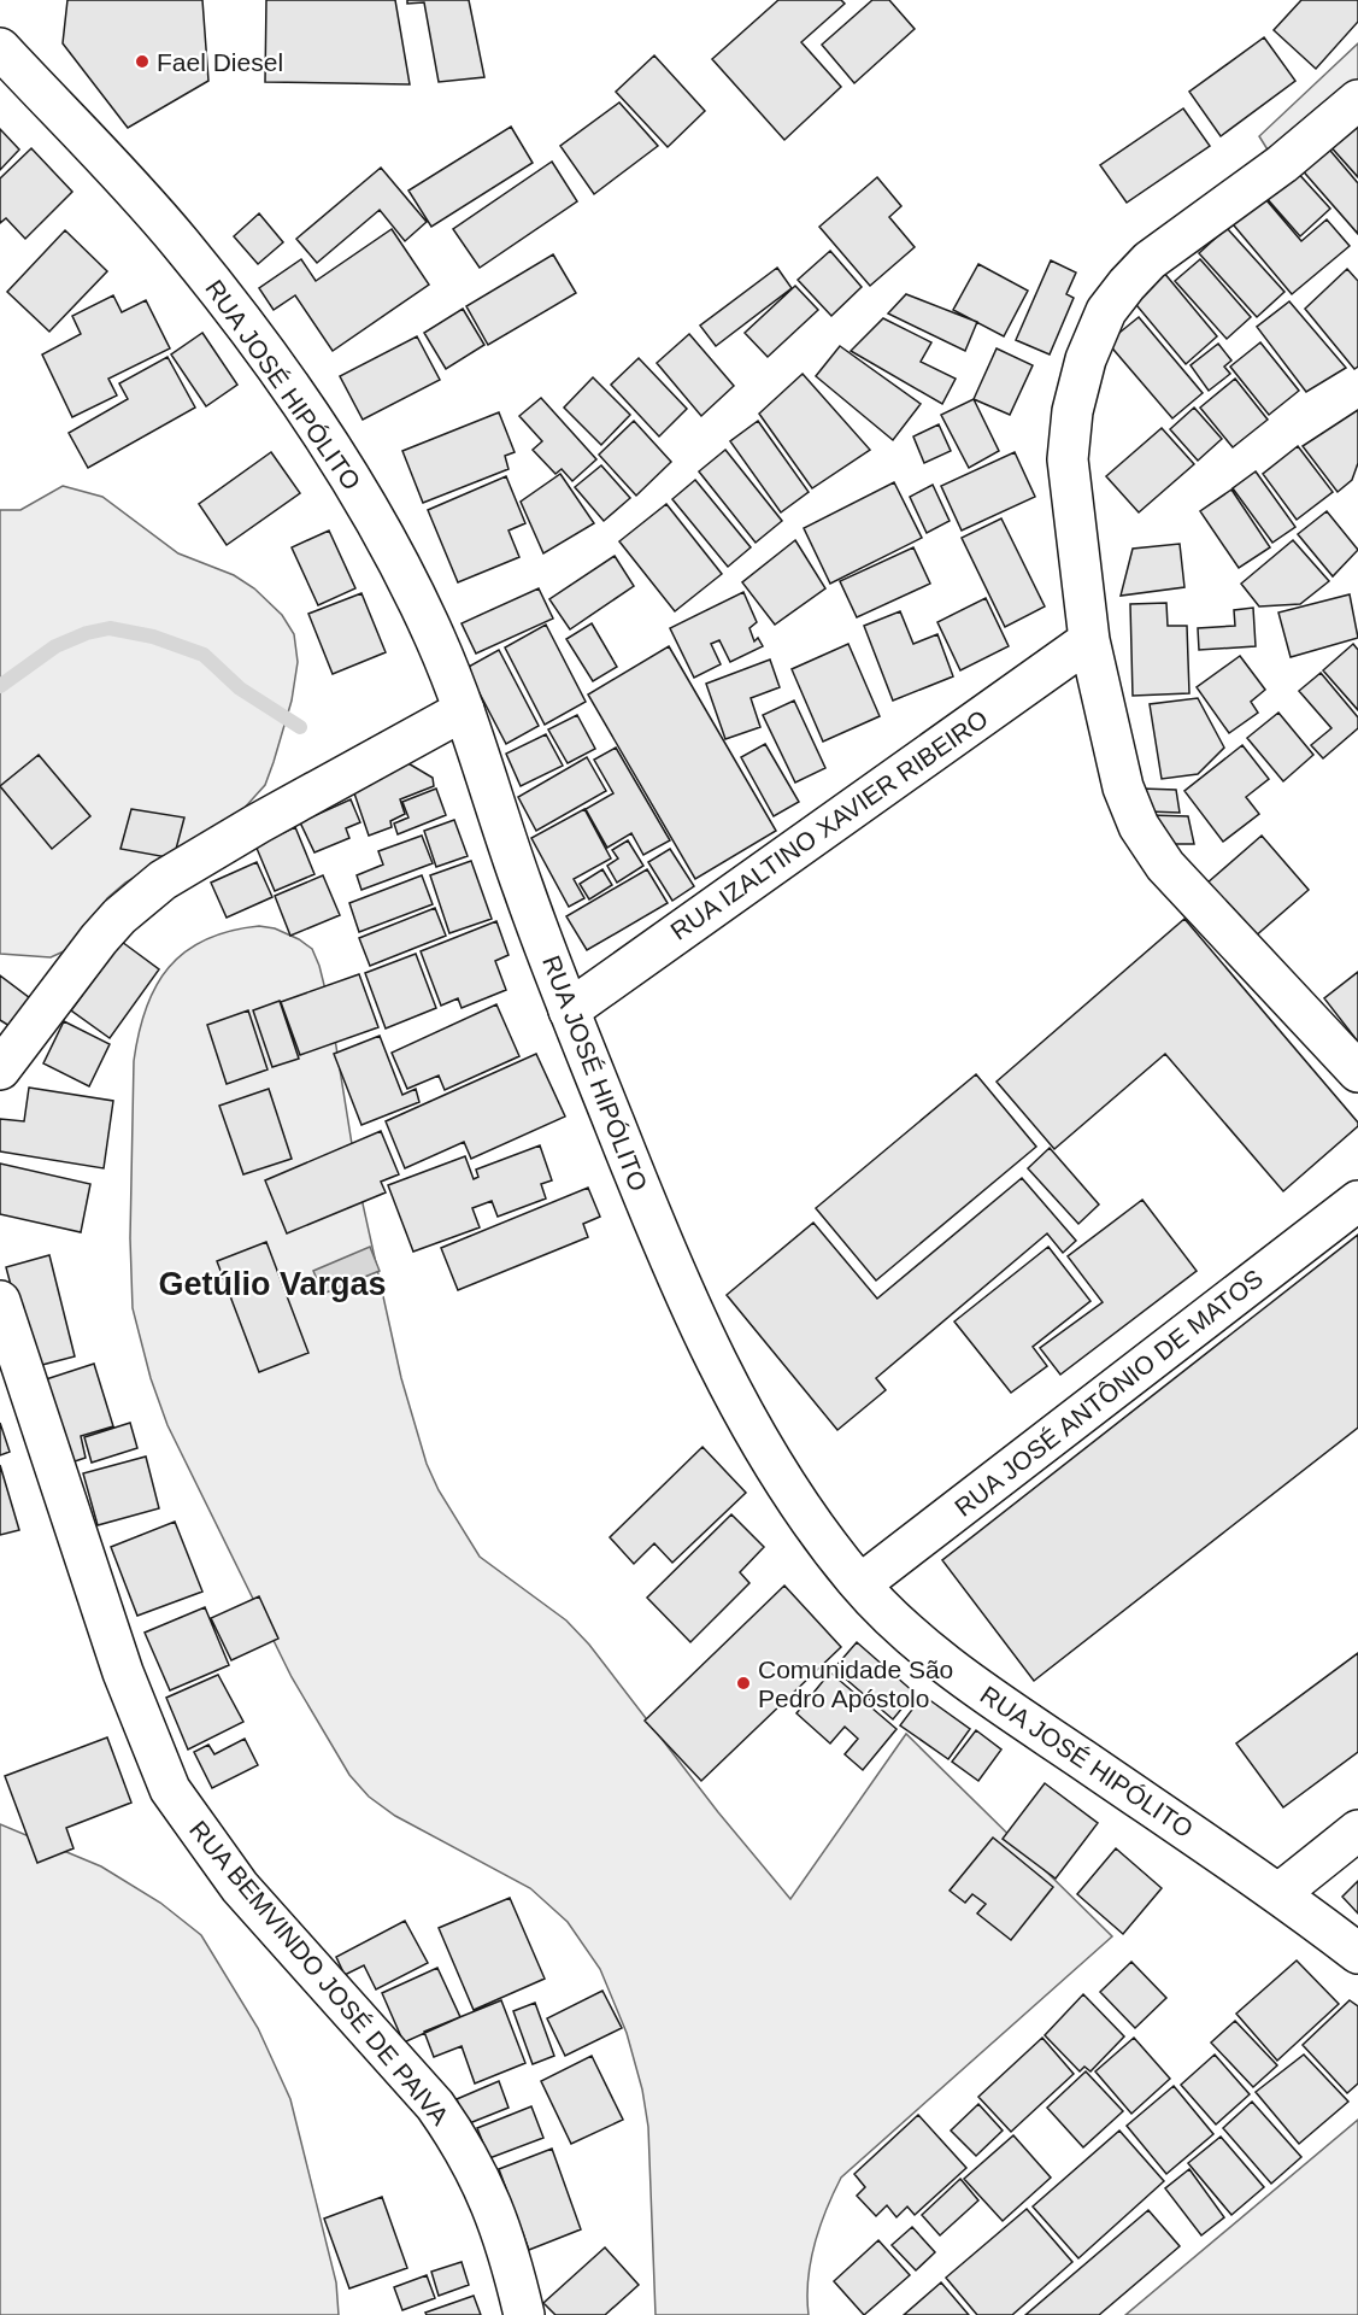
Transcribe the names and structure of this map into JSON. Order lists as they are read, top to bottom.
{
  "streets": {
    "street": [
      "RUA JOSÉ HIPÓLITO",
      "RUA IZALTINO XAVIER RIBEIRO",
      "RUA JOSÉ ANTÔNIO DE MATOS",
      "RUA BEMVINDO JOSÉ DE PAIVA"
    ]
  },
  "crossings": [
    ["RUA JOSÉ HIPÓLITO", "RUA IZALTINO XAVIER RIBEIRO"],
    ["RUA JOSÉ HIPÓLITO", "RUA JOSÉ ANTÔNIO DE MATOS"]
  ],
  "districts": ["Getúlio Vargas"],
  "places": ["Fael Diesel", "Comunidade São Pedro Apóstolo"]
}
